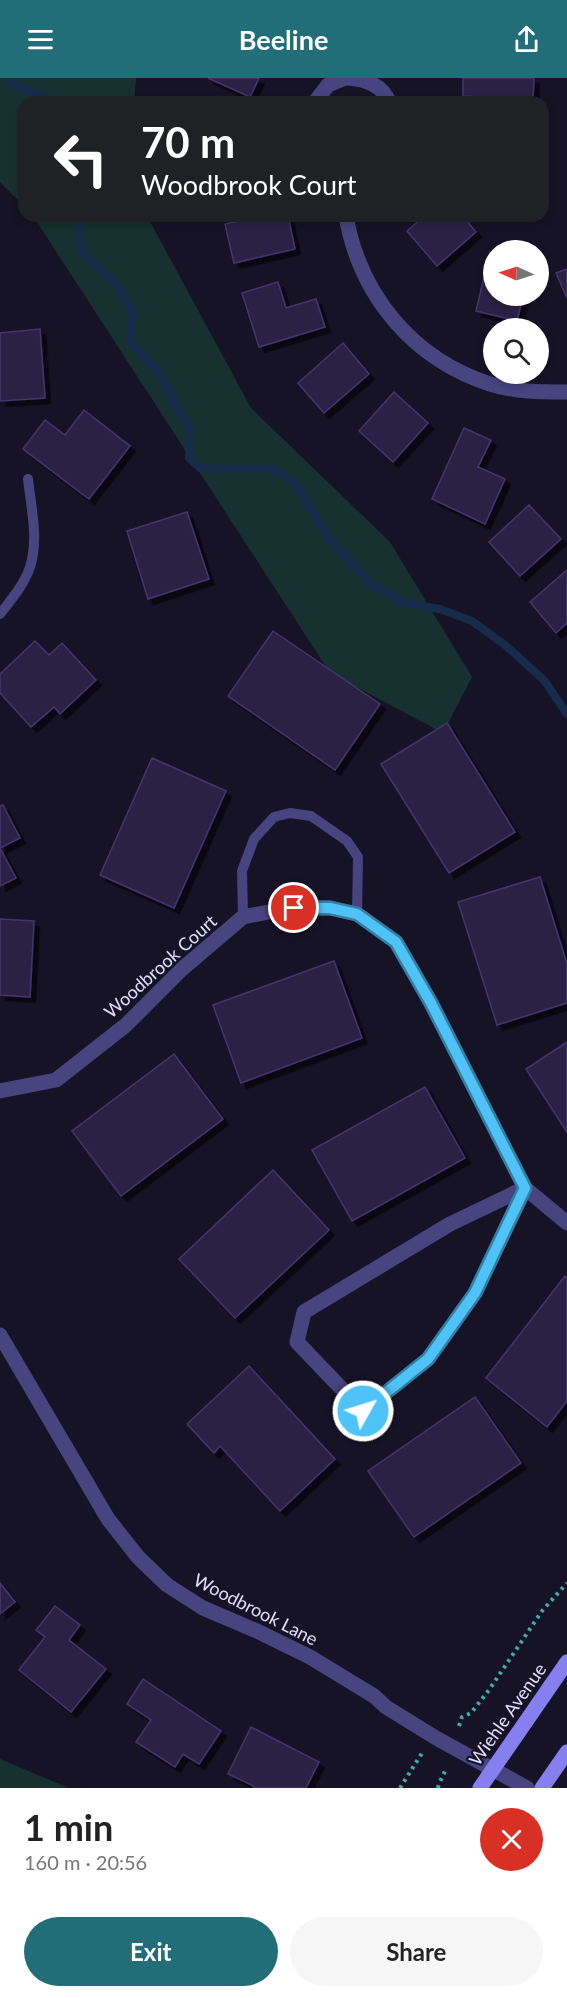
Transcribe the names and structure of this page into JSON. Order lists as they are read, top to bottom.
{
  "streets": {
    "main road": ["Wiehle Avenue"],
    "street": ["Woodbrook Court", "Woodbrook Lane"]
  },
  "crossings": [
    ["Woodbrook Lane", "Wiehle Avenue"]
  ],
  "north": "left",
  "page": {
    "header": "Beeline",
    "turn": ["70 m", "Woodbrook Court"],
    "heading": ["1 min", "160 m · 20:56"],
    "buttons": ["Exit", "Share"]
  }
}
